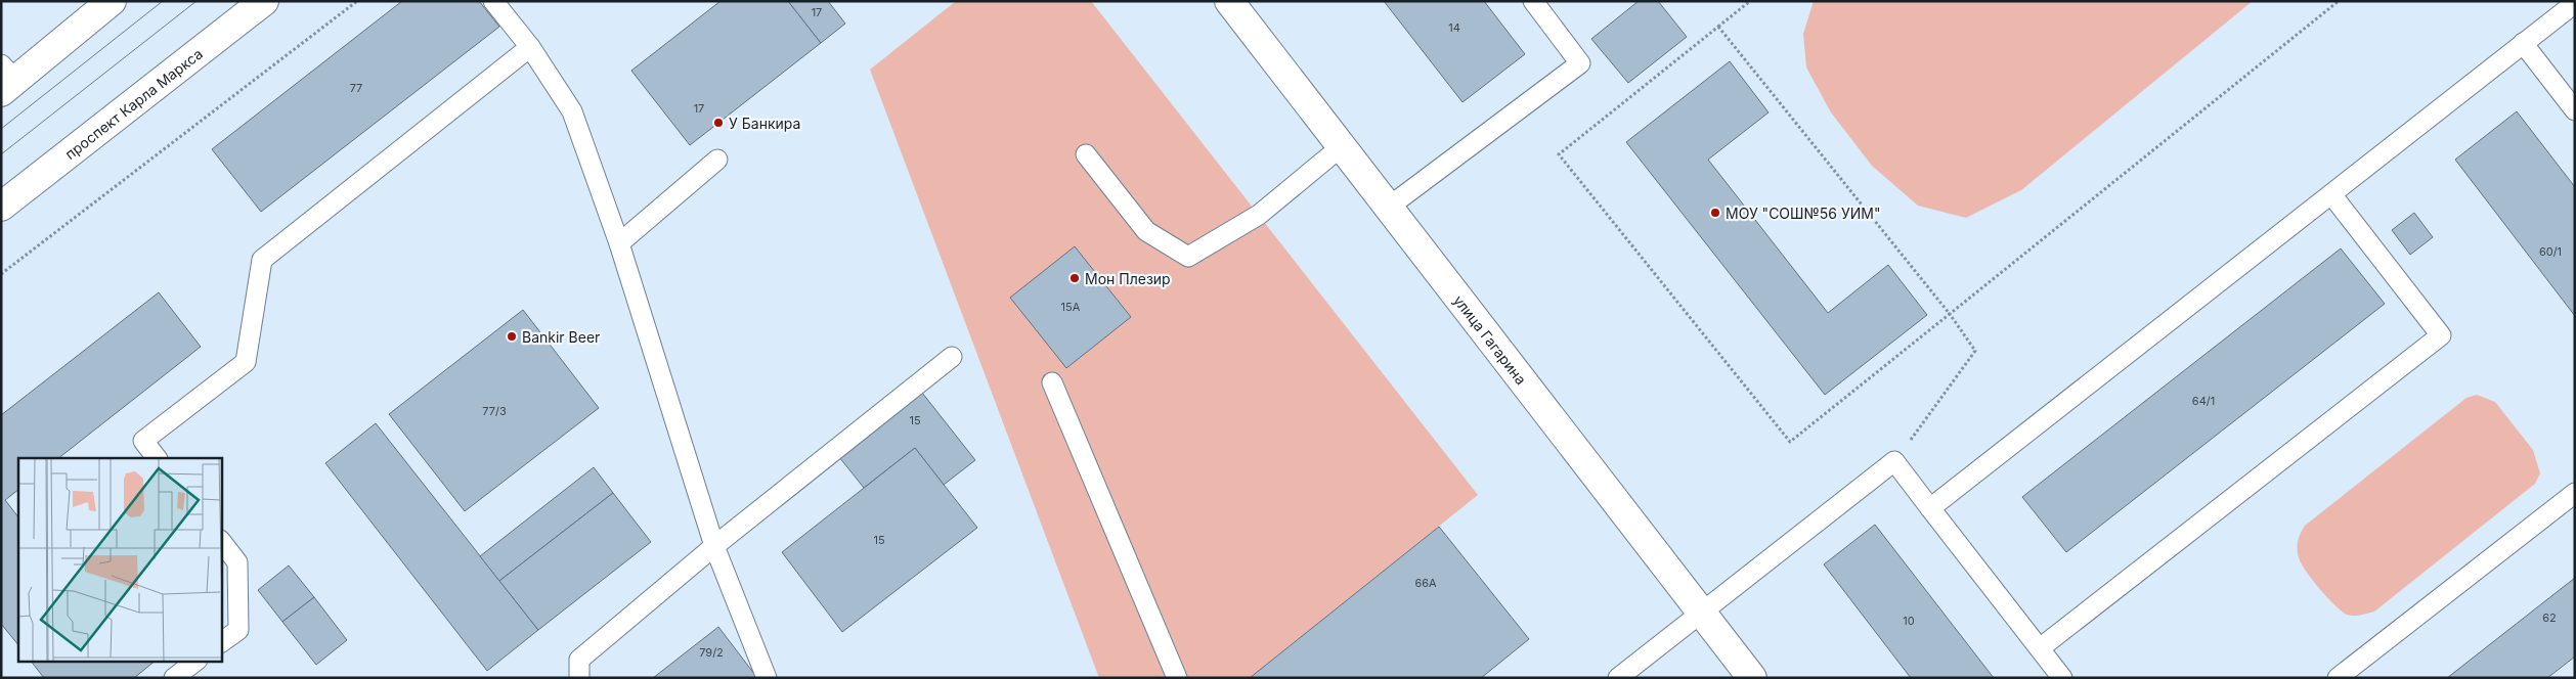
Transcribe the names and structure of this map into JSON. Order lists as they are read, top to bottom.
{
  "streets": {
    "main road": ["проспект Карла Маркса", "улица Гагарина"]
  },
  "places": [
    "У Банкира",
    "МОУ \"СОШ№56 УИМ\"",
    "Мон Плезир",
    "Bankir Beer"
  ],
  "house_numbers": [
    "17",
    "14",
    "77",
    "17",
    "60/1",
    "15А",
    "64/1",
    "77/3",
    "15",
    "15",
    "66А",
    "62",
    "10",
    "79/2"
  ]
}
